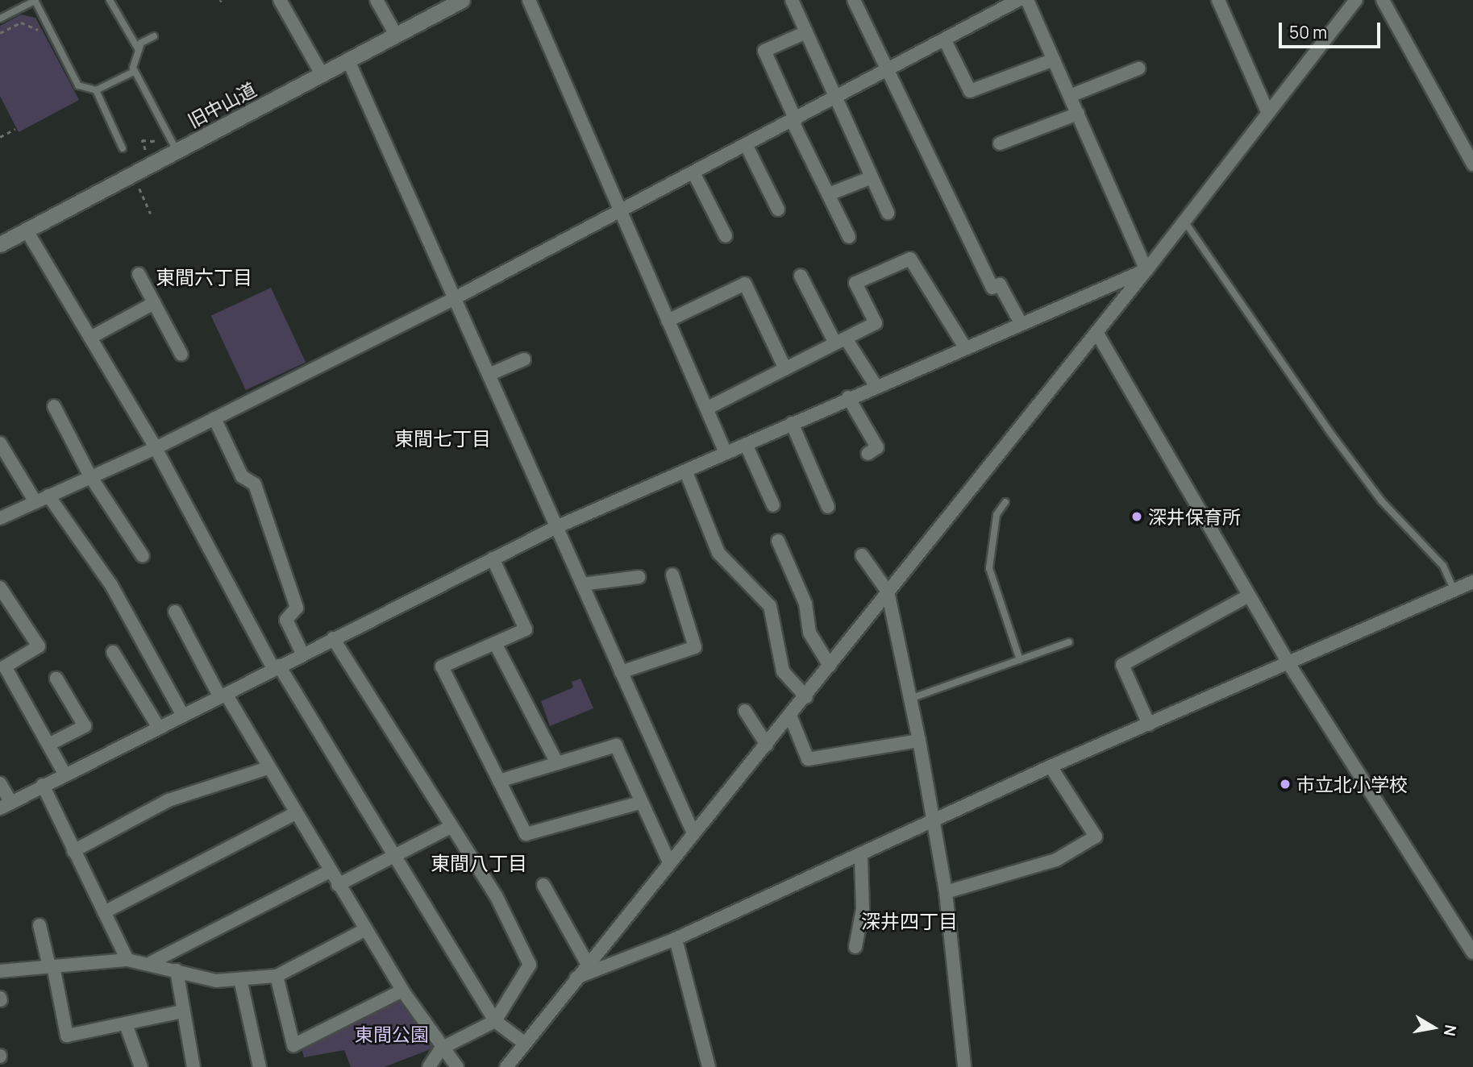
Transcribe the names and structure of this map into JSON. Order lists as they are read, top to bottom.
{
  "streets": {
    "main road": ["旧中山道"]
  },
  "districts": [
    "東間六丁目",
    "東間七丁目",
    "東間八丁目",
    "深井四丁目"
  ],
  "parks": ["東間公園"],
  "places": ["深井保育所", "市立北小学校"],
  "scale_bar": "50 m",
  "north": "right"
}
